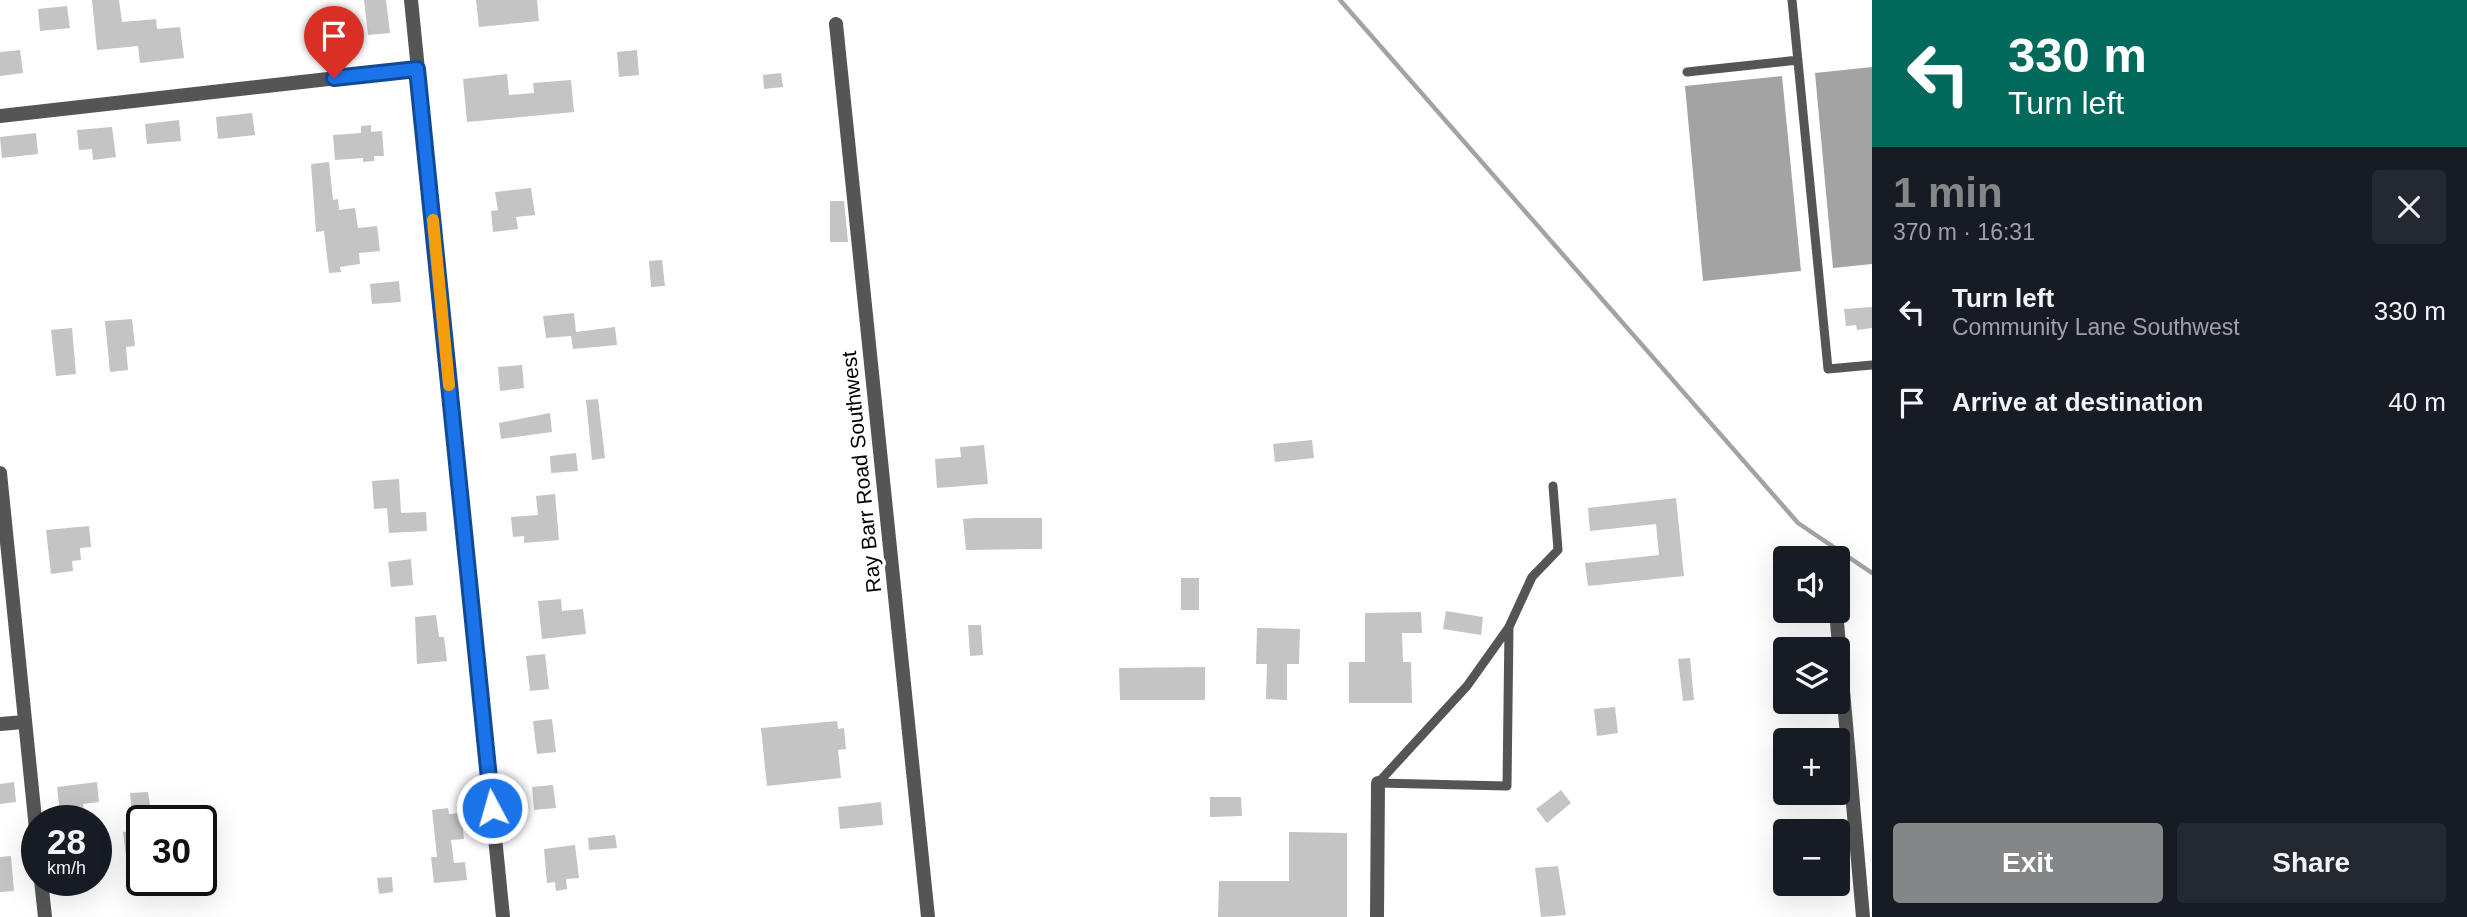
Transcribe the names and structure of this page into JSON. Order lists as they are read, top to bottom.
{
  "streets": {
    "street": ["Ray Barr Road Southwest"]
  },
  "page": {
    "turn": ["330 m", "Turn left"],
    "heading": ["1 min", "370 m · 16:31"],
    "list": [
      {
        "name": "Turn left",
        "note": "Community Lane Southwest",
        "value": "330 m"
      },
      {
        "name": "Arrive at destination",
        "value": "40 m"
      }
    ],
    "map_buttons": ["+", "−"],
    "speed": "28 km/h",
    "limit": "30",
    "buttons": ["Exit", "Share"]
  }
}
